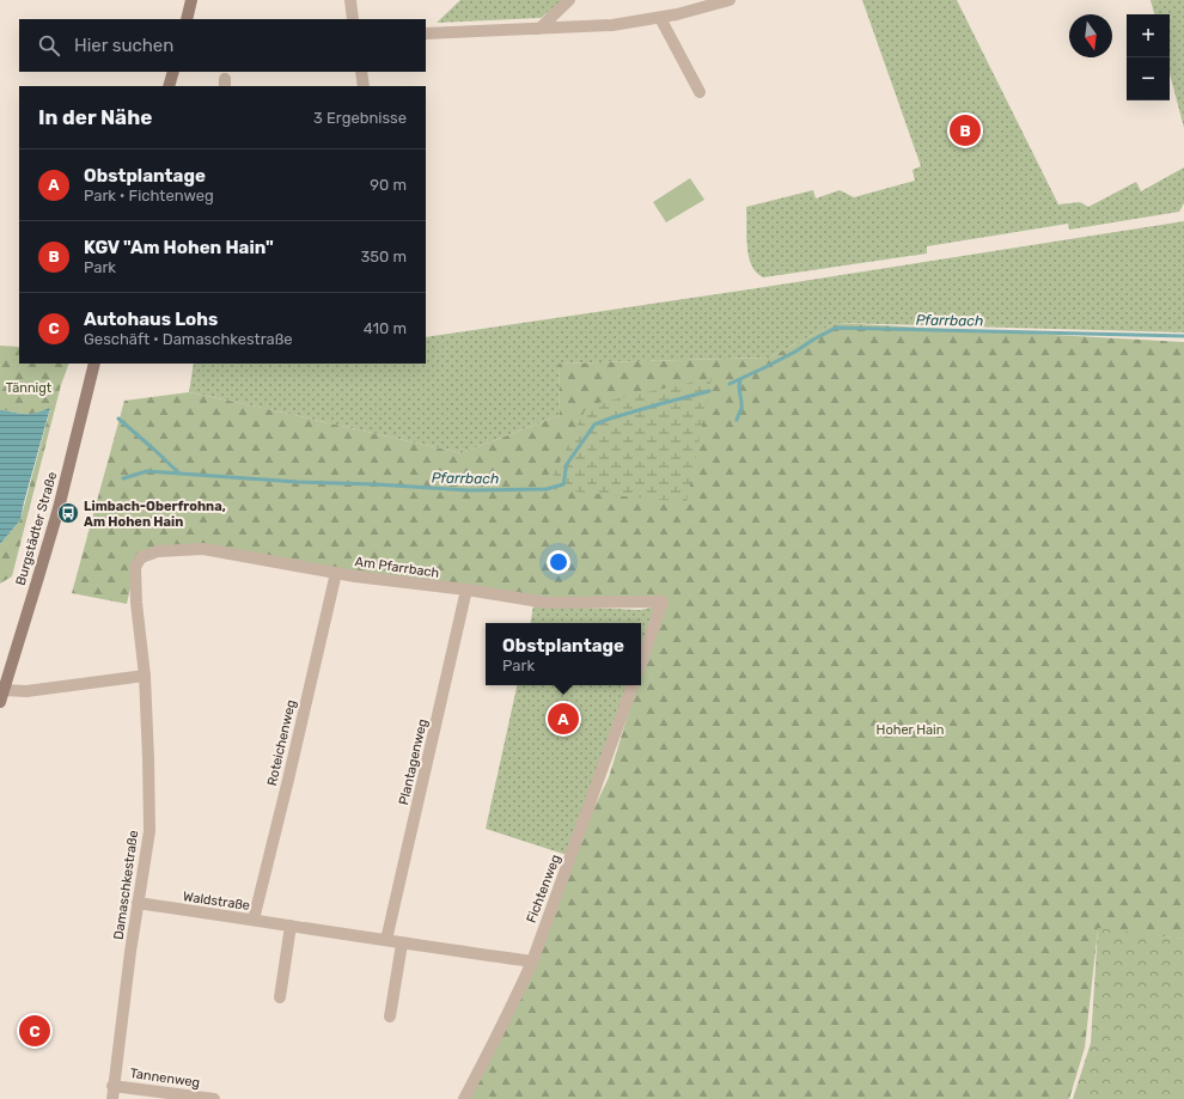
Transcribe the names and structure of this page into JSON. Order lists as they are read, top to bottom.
{
  "streets": {
    "main road": ["Burgstädter Straße"],
    "street": [
      "Am Pfarrbach",
      "Roteichenweg",
      "Plantagenweg",
      "Damaschkestraße",
      "Fichtenweg",
      "Waldstraße",
      "Tannenweg"
    ]
  },
  "crossings": [
    ["Am Pfarrbach", "Roteichenweg"],
    ["Am Pfarrbach", "Plantagenweg"],
    ["Am Pfarrbach", "Damaschkestraße"],
    ["Roteichenweg", "Waldstraße"],
    ["Plantagenweg", "Waldstraße"],
    ["Damaschkestraße", "Waldstraße"],
    ["Damaschkestraße", "Tannenweg"],
    ["Fichtenweg", "Waldstraße"]
  ],
  "water": ["Pfarrbach"],
  "parks": ["Tännigt", "Hoher Hain"],
  "places": {
    "bus stop": ["Limbach-Oberfrohna, Am Hohen Hain"]
  },
  "north": "bottom",
  "page": {
    "map_buttons": ["+", "−"],
    "search": "Hier suchen",
    "heading": ["In der Nähe", "3 Ergebnisse"],
    "pins": ["B", "A", "C"],
    "list": [
      {
        "mark": "A",
        "name": "Obstplantage",
        "note": "Park · Fichtenweg",
        "value": "90 m"
      },
      {
        "mark": "B",
        "name": "KGV \"Am Hohen Hain\"",
        "note": "Park",
        "value": "350 m"
      },
      {
        "mark": "C",
        "name": "Autohaus Lohs",
        "note": "Geschäft · Damaschkestraße",
        "value": "410 m"
      }
    ],
    "popup": ["Obstplantage", "Park"]
  }
}
